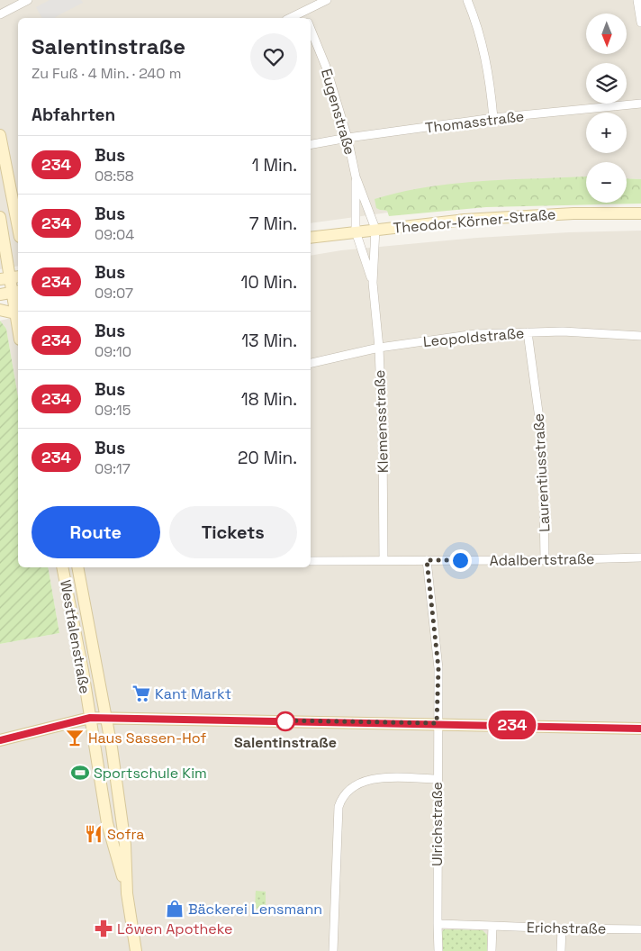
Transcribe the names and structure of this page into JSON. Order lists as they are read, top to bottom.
{
  "streets": {
    "main road": ["Theodor-Körner-Straße", "Westfalenstraße"],
    "street": [
      "Eugenstraße",
      "Thomasstraße",
      "Leopoldstraße",
      "Klemensstraße",
      "Laurentiusstraße",
      "Adalbertstraße",
      "Ulrichstraße",
      "Erichstraße"
    ]
  },
  "crossings": [
    ["Eugenstraße", "Thomasstraße"],
    ["Eugenstraße", "Theodor-Körner-Straße"],
    ["Eugenstraße", "Klemensstraße"],
    ["Theodor-Körner-Straße", "Klemensstraße"],
    ["Leopoldstraße", "Klemensstraße"],
    ["Leopoldstraße", "Laurentiusstraße"],
    ["Klemensstraße", "Adalbertstraße"],
    ["Laurentiusstraße", "Adalbertstraße"],
    ["Adalbertstraße", "Ulrichstraße"]
  ],
  "places": {
    "supermarket": ["Kant Markt"],
    "other": ["Salentinstraße"],
    "bar": ["Haus Sassen-Hof"],
    "sports": ["Sportschule Kim"],
    "restaurant": ["Sofra"],
    "shop": ["Bäckerei Lensmann"],
    "pharmacy": ["Löwen Apotheke"]
  },
  "lines": ["bus line 234"],
  "north": "bottom",
  "page": {
    "on_map": "234",
    "map_buttons": ["+", "−"],
    "heading": [
      ["Salentinstraße", "Zu Fuß · 4 Min. · 240 m"],
      "Abfahrten"
    ],
    "list": [
      {
        "mark": "234",
        "name": "Bus",
        "note": "08:58",
        "value": "1 Min."
      },
      {
        "mark": "234",
        "name": "Bus",
        "note": "09:04",
        "value": "7 Min."
      },
      {
        "mark": "234",
        "name": "Bus",
        "note": "09:07",
        "value": "10 Min."
      },
      {
        "mark": "234",
        "name": "Bus",
        "note": "09:10",
        "value": "13 Min."
      },
      {
        "mark": "234",
        "name": "Bus",
        "note": "09:15",
        "value": "18 Min."
      },
      {
        "mark": "234",
        "name": "Bus",
        "note": "09:17",
        "value": "20 Min."
      }
    ],
    "buttons": ["Route", "Tickets"]
  }
}
